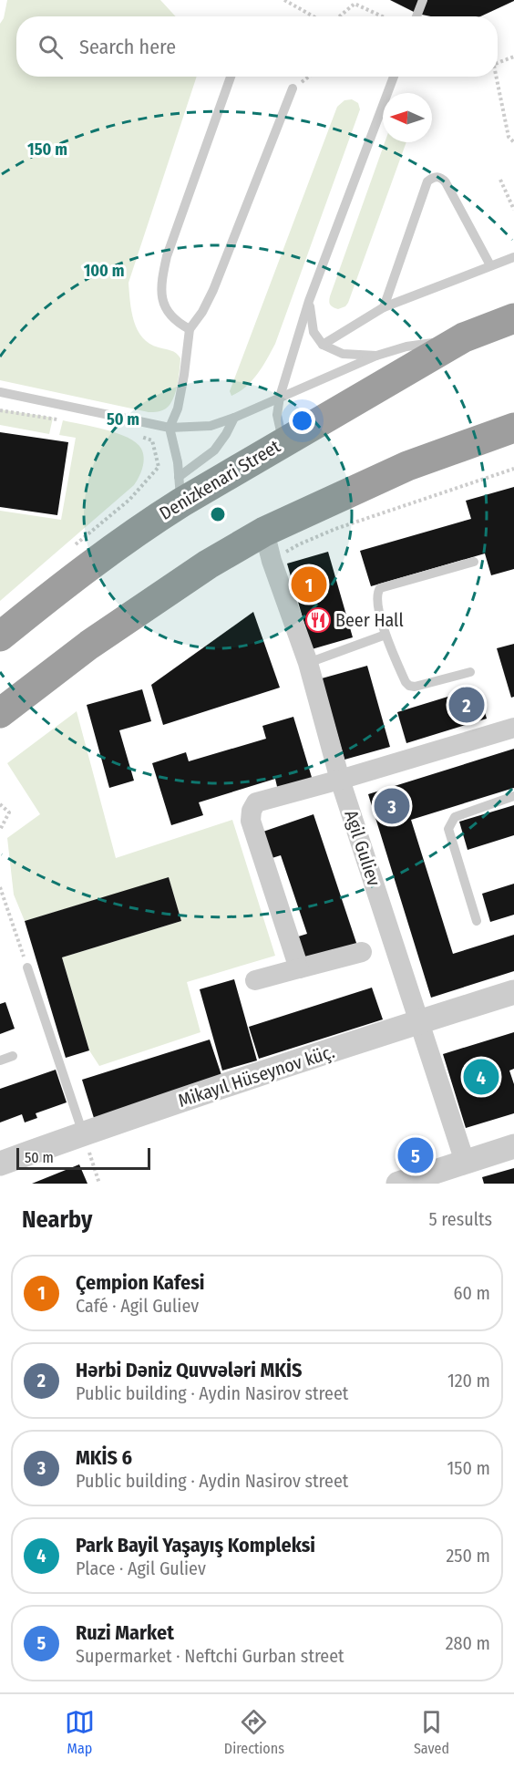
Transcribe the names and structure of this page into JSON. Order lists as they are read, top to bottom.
{
  "streets": {
    "highway": ["Denizkenari Street"],
    "street": ["Agil Guliev", "Mikayıl Hüseynov küç."]
  },
  "crossings": [
    ["Agil Guliev", "Mikayıl Hüseynov küç."]
  ],
  "places": {
    "restaurant": ["Beer Hall"]
  },
  "scale_bar": "50 m",
  "north": "left",
  "page": {
    "search": "Search here",
    "pins": [
      "1",
      "2",
      "3",
      "4",
      "5"
    ],
    "scale": "50 m",
    "heading": ["Nearby", "5 results"],
    "list": [
      {
        "mark": "1",
        "name": "Çempion Kafesi",
        "note": "Café · Agil Guliev",
        "value": "60 m"
      },
      {
        "mark": "2",
        "name": "Hərbi Dəniz Quvvələri MKİS",
        "note": "Public building · Aydin Nasirov street",
        "value": "120 m"
      },
      {
        "mark": "3",
        "name": "MKİS 6",
        "note": "Public building · Aydin Nasirov street",
        "value": "150 m"
      },
      {
        "mark": "4",
        "name": "Park Bayil Yaşayış Kompleksi",
        "note": "Place · Agil Guliev",
        "value": "250 m"
      },
      {
        "mark": "5",
        "name": "Ruzi Market",
        "note": "Supermarket · Neftchi Gurban street",
        "value": "280 m"
      }
    ],
    "nav": ["Map", "Directions", "Saved"]
  },
  "rings": ["150 m", "100 m", "50 m"]
}
